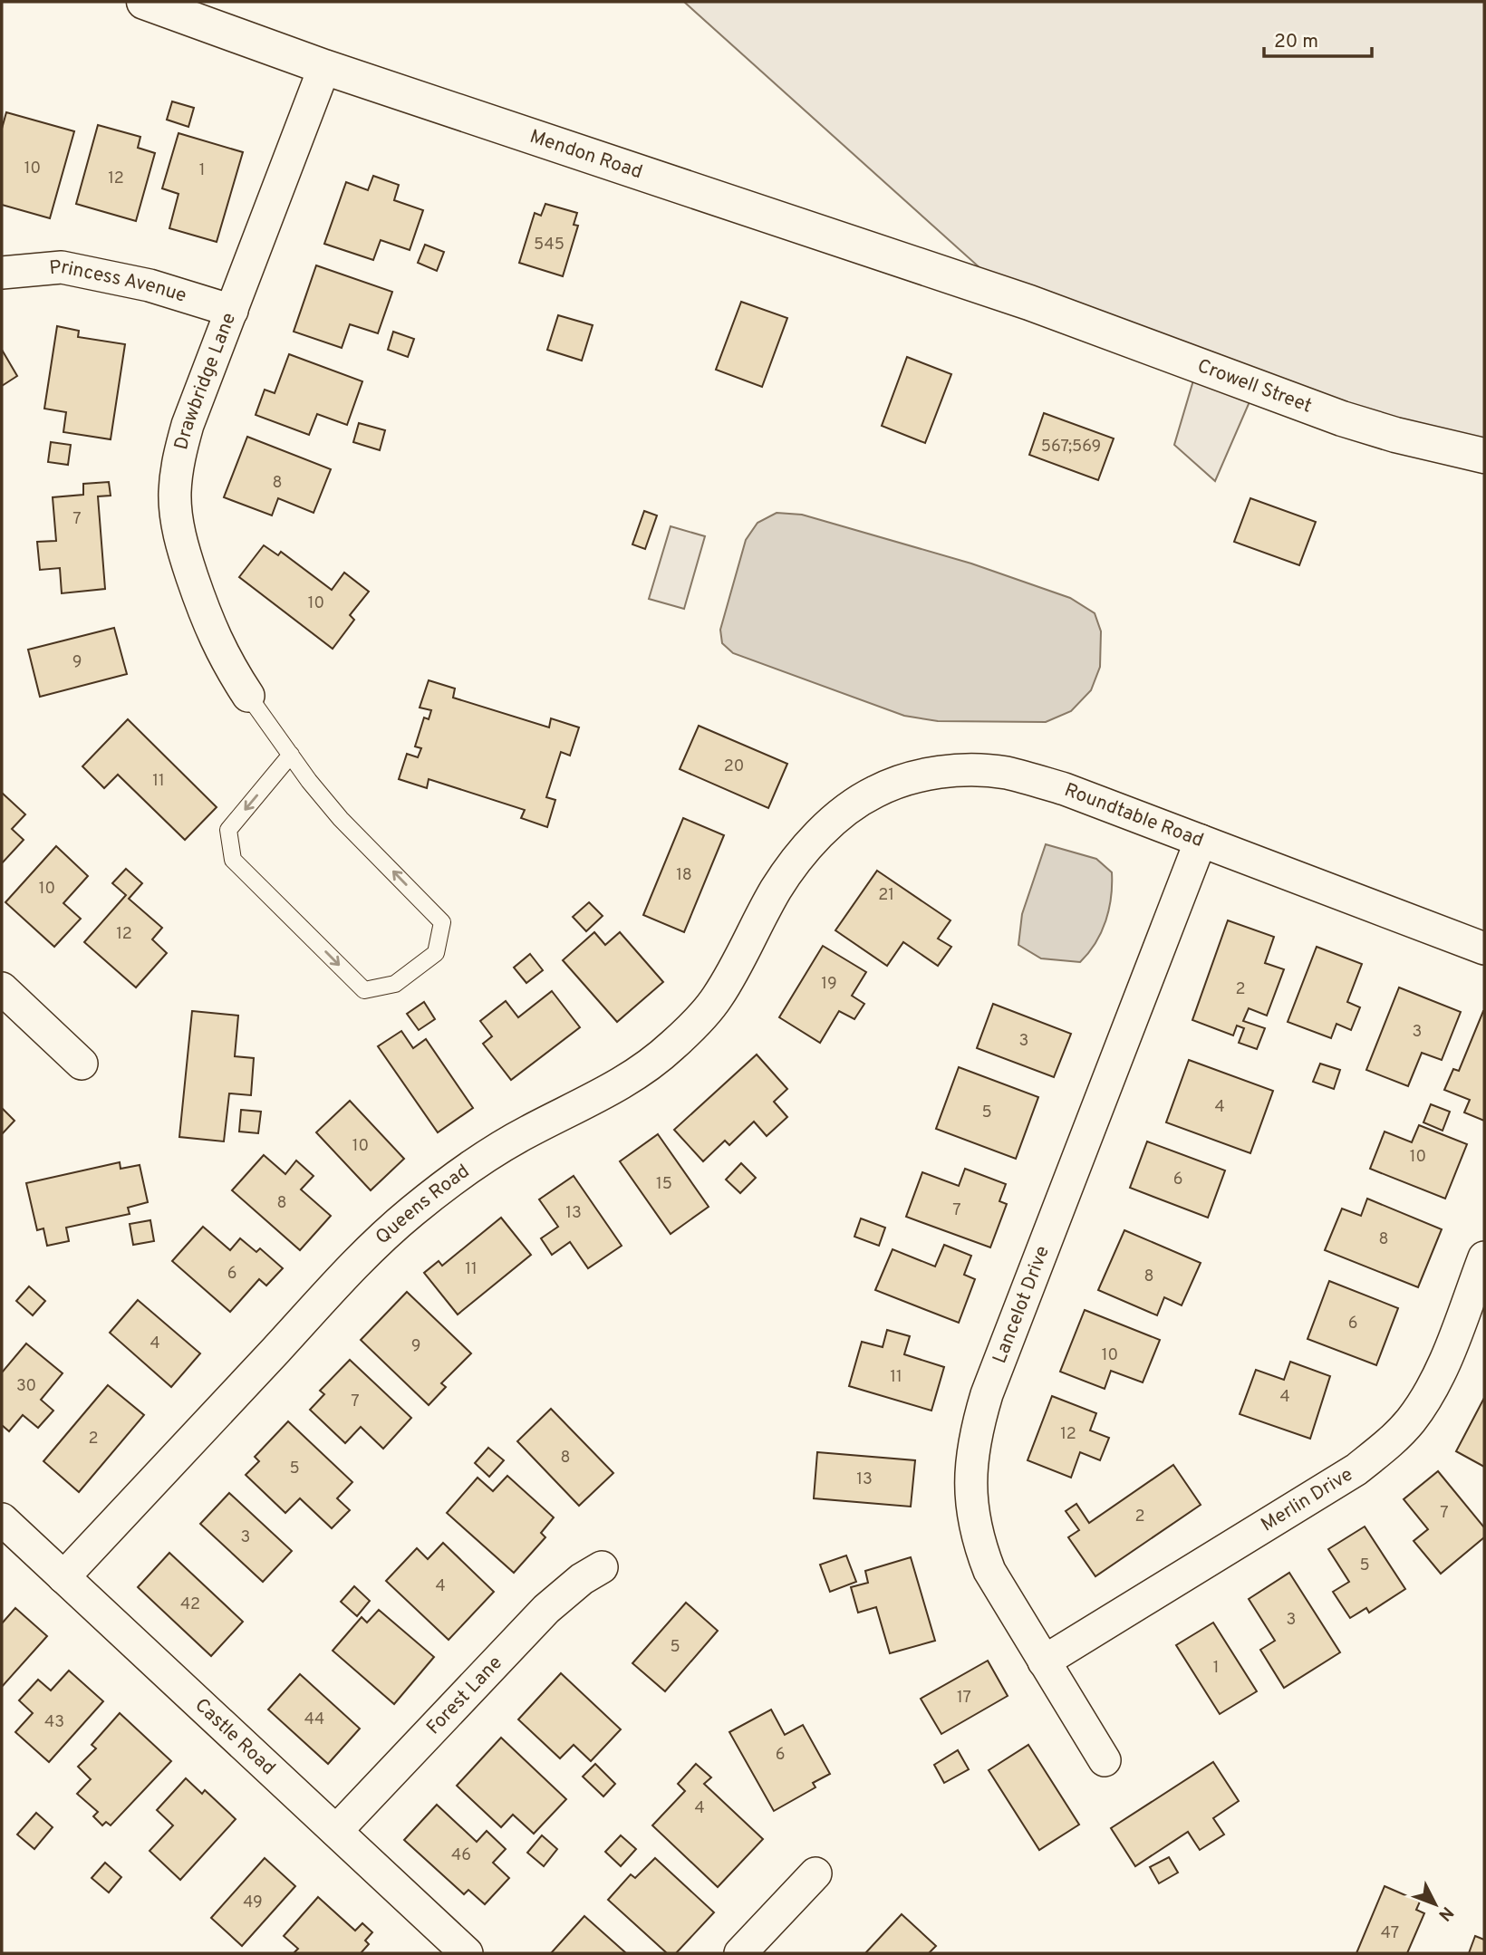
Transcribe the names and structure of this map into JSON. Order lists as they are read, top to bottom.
{
  "streets": {
    "street": [
      "Mendon Road",
      "Princess Avenue",
      "Drawbridge Lane",
      "Crowell Street",
      "Roundtable Road",
      "Queens Road",
      "Lancelot Drive",
      "Merlin Drive",
      "Forest Lane",
      "Castle Road"
    ]
  },
  "crossings": [
    ["Mendon Road", "Drawbridge Lane"],
    ["Mendon Road", "Crowell Street"],
    ["Princess Avenue", "Drawbridge Lane"],
    ["Roundtable Road", "Queens Road"],
    ["Roundtable Road", "Lancelot Drive"],
    ["Queens Road", "Castle Road"],
    ["Lancelot Drive", "Merlin Drive"],
    ["Forest Lane", "Castle Road"]
  ],
  "house_numbers": [
    "10",
    "1",
    "12",
    "545",
    "567;569",
    "8",
    "7",
    "10",
    "9",
    "20",
    "11",
    "18",
    "10",
    "21",
    "12",
    "19",
    "2",
    "3",
    "3",
    "4",
    "5",
    "10",
    "10",
    "6",
    "15",
    "8",
    "7",
    "13",
    "8",
    "11",
    "6",
    "8",
    "6",
    "4",
    "9",
    "10",
    "11",
    "30",
    "4",
    "7",
    "12",
    "2",
    "8",
    "5",
    "13",
    "7",
    "2",
    "3",
    "5",
    "4",
    "42",
    "3",
    "5",
    "1",
    "17",
    "44",
    "43",
    "6",
    "4",
    "46",
    "49",
    "47"
  ],
  "scale_bar": "20 m",
  "north": "bottom right"
}
